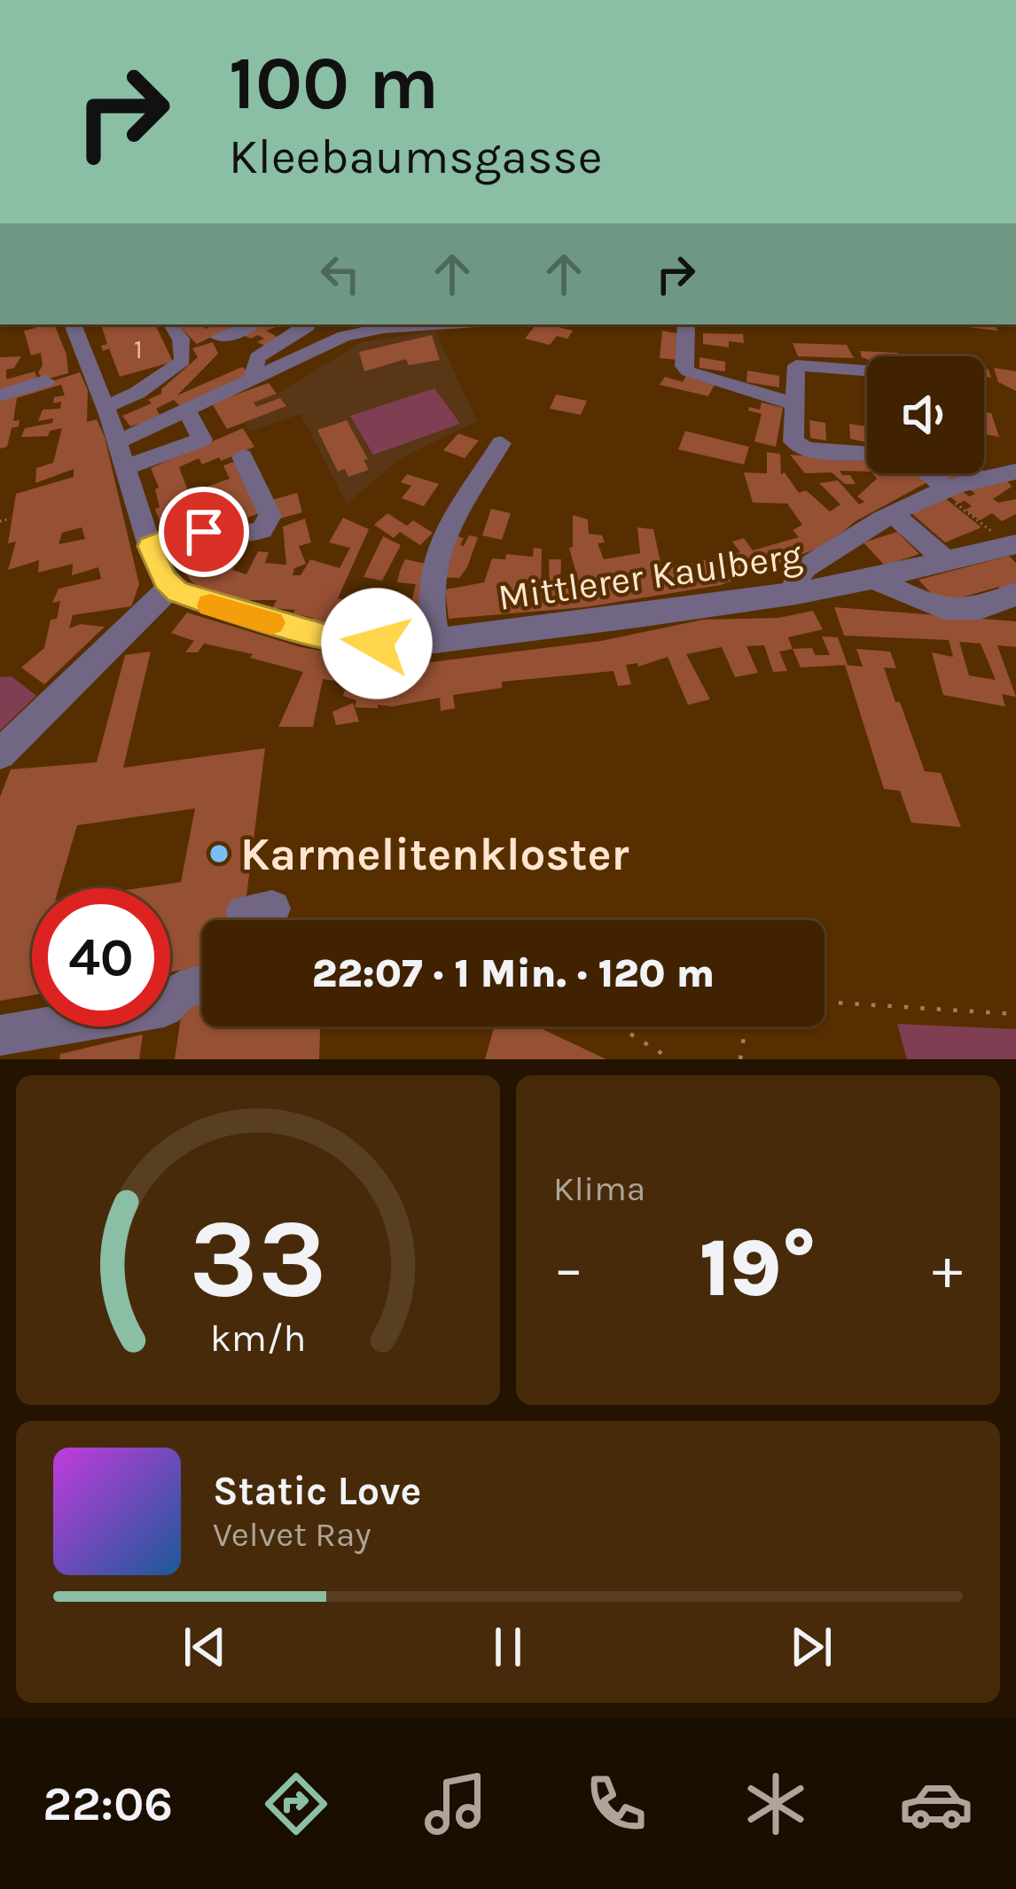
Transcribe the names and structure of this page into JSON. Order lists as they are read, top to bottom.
{
  "streets": {
    "street": ["Mittlerer Kaulberg"]
  },
  "places": ["Karmelitenkloster"],
  "house_numbers": ["1"],
  "page": {
    "turn": ["100 m", "Kleebaumsgasse"],
    "limit": "40",
    "trip": "22:07 · 1 Min. · 120 m",
    "tile": "Klima",
    "heat": ["−", "19°", "+"],
    "song": ["Static Love", "Velvet Ray"],
    "tabs": "22:06",
    "gauge": ["33", "km/h"]
  }
}
